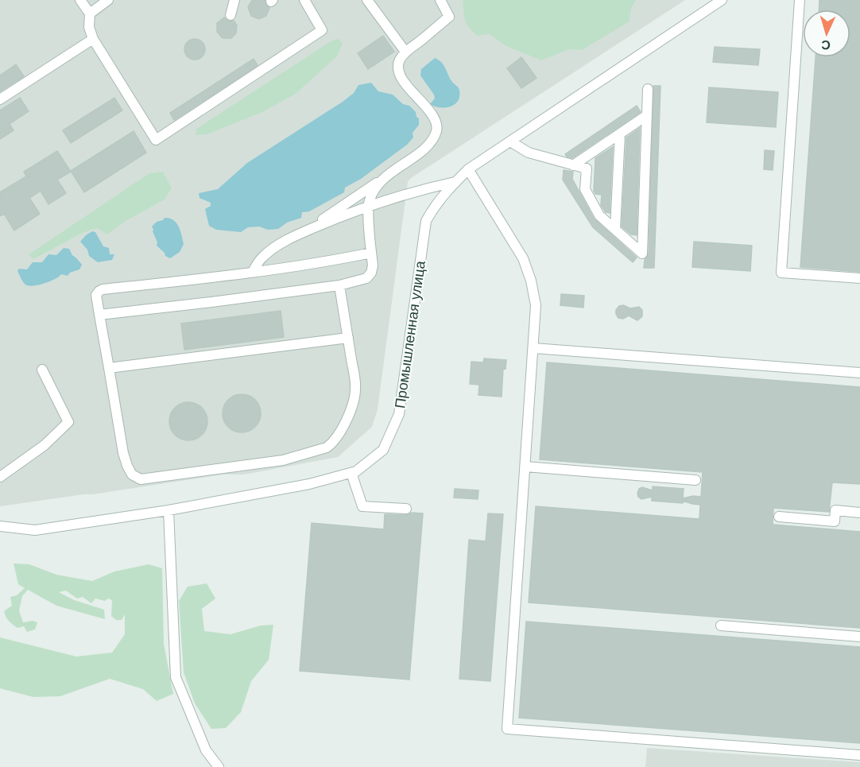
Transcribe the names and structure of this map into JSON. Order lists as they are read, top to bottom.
{
  "streets": {
    "street": ["Промышленная улица"]
  },
  "north": "bottom"
}
